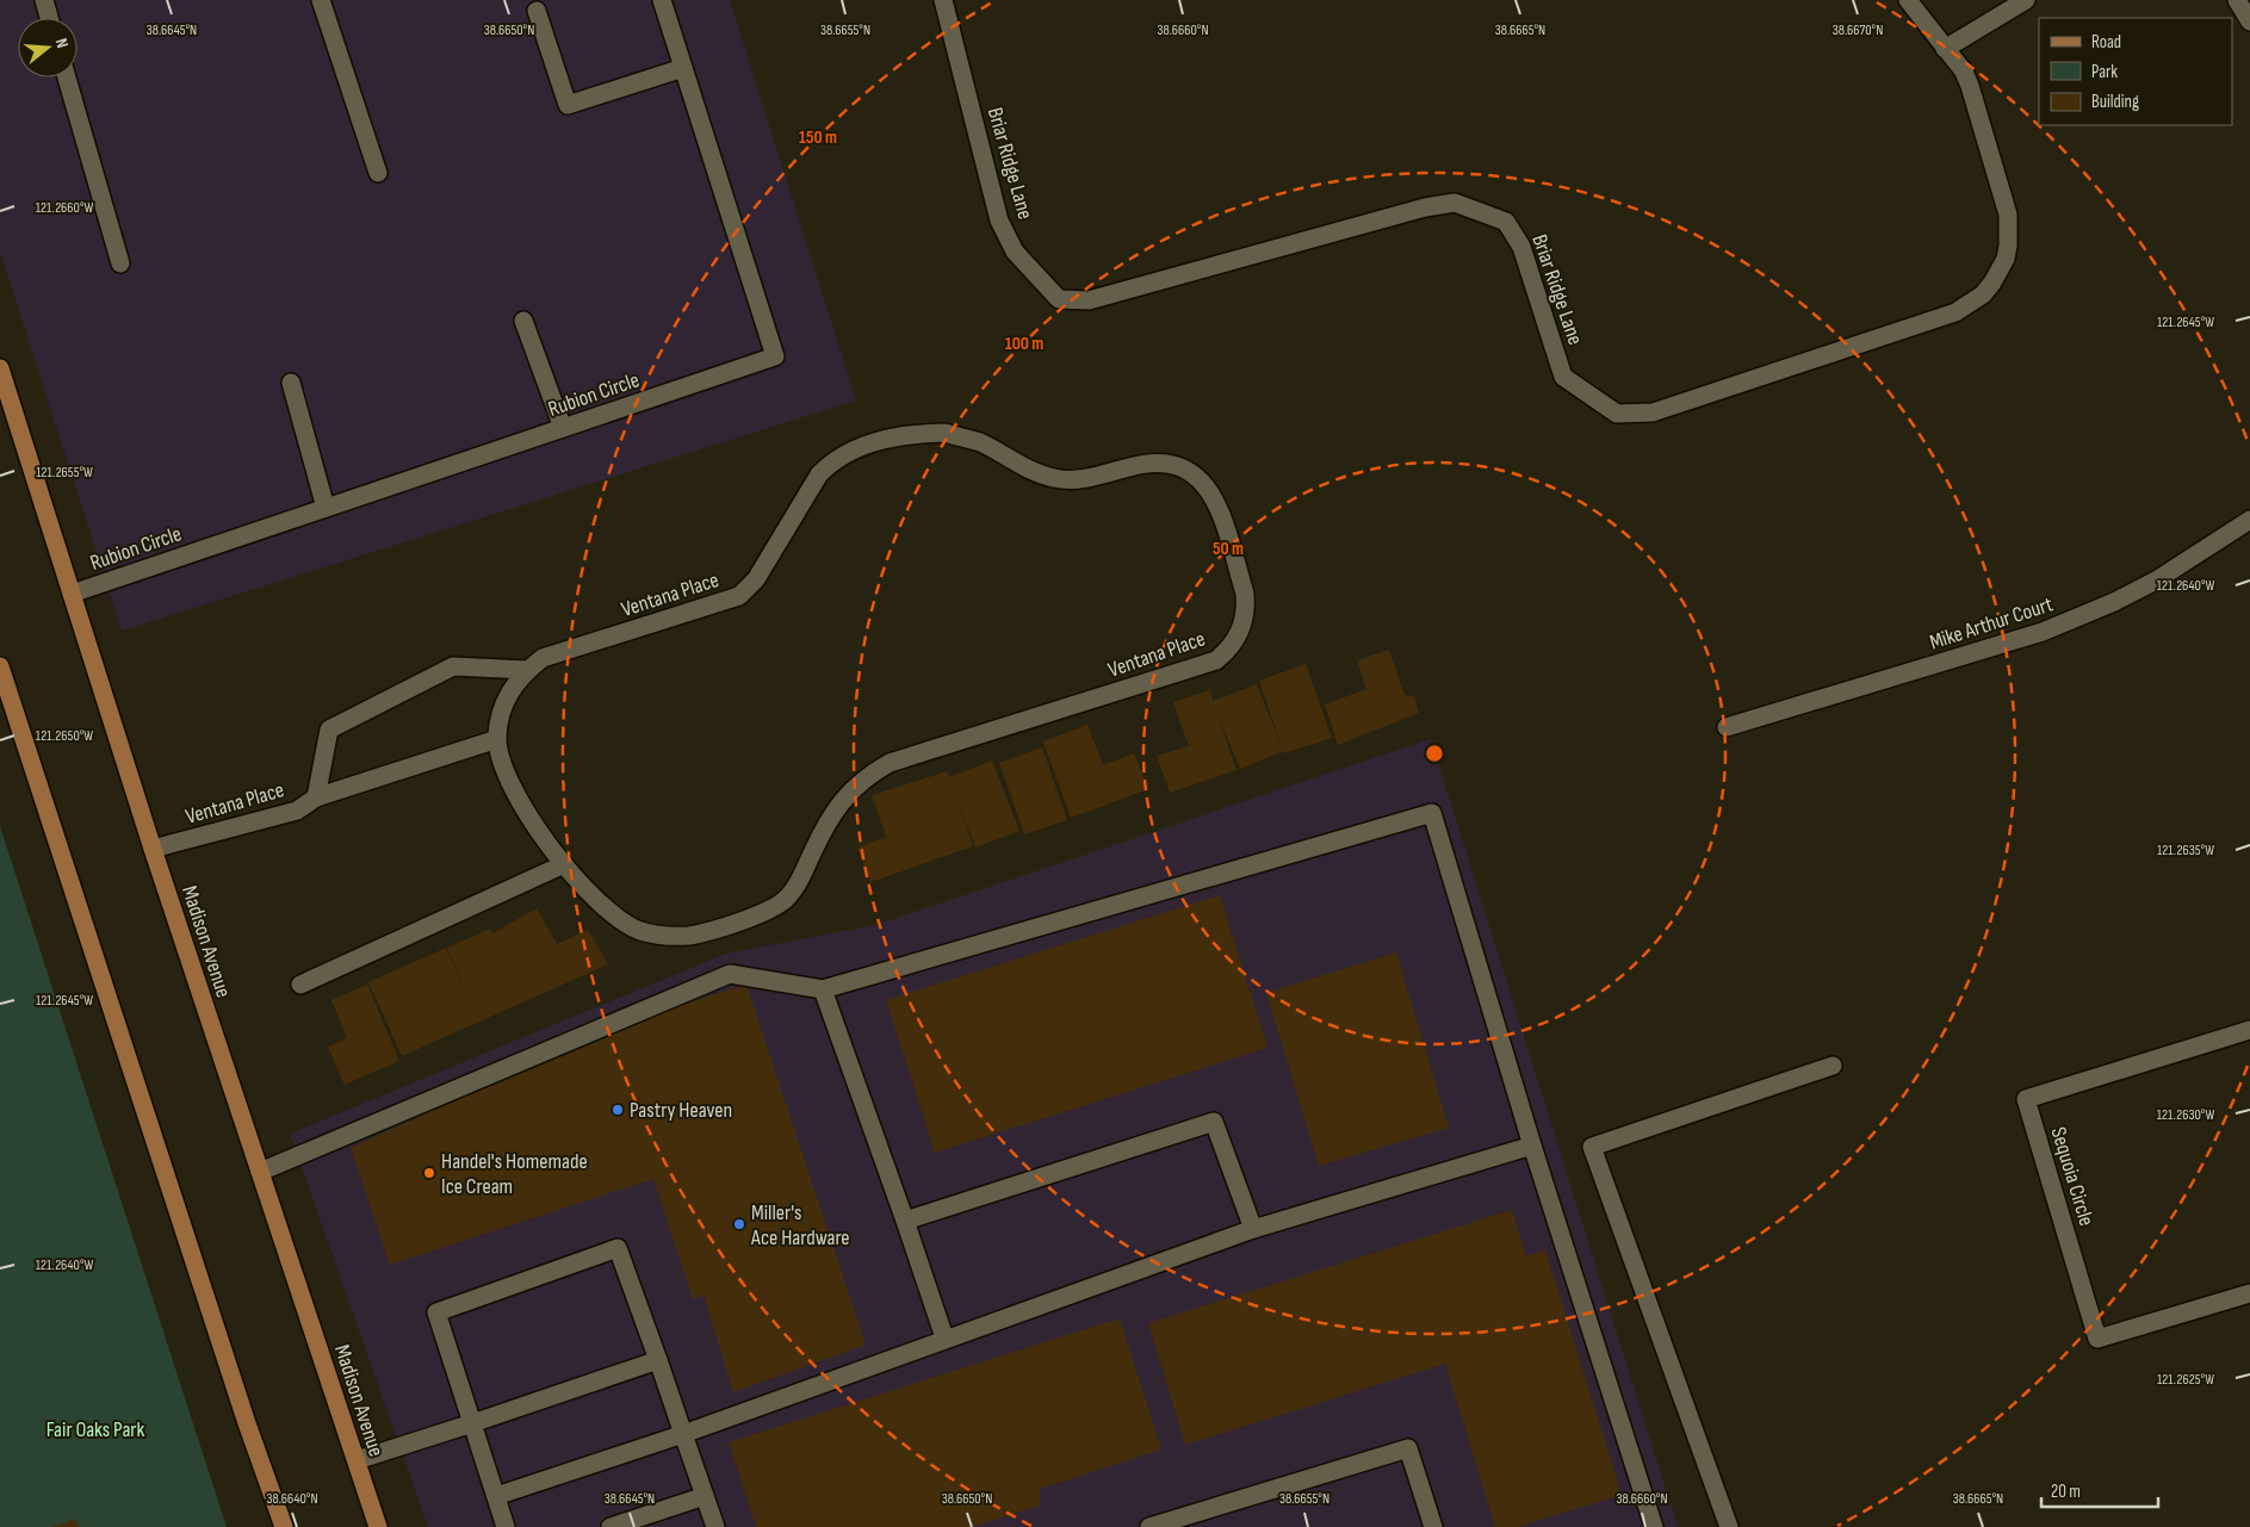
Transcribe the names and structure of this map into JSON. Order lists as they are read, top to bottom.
{
  "streets": {
    "main road": ["Madison Avenue"],
    "street": [
      "Briar Ridge Lane",
      "Rubion Circle",
      "Ventana Place",
      "Mike Arthur Court",
      "Sequoia Circle"
    ]
  },
  "crossings": [
    ["Rubion Circle", "Madison Avenue"],
    ["Ventana Place", "Madison Avenue"]
  ],
  "parks": ["Fair Oaks Park"],
  "places": ["Pastry Heaven", "Handel's Homemade Ice Cream", "Miller's Ace Hardware"],
  "legend": ["Road", "Park", "Building"],
  "scale_bar": "20 m",
  "north": "right",
  "coordinates": [
    "38.6645°N",
    "38.6650°N",
    "38.6655°N",
    "38.6660°N",
    "38.6665°N",
    "38.6670°N",
    "121.2660°W",
    "121.2645°W",
    "121.2655°W",
    "121.2640°W",
    "121.2650°W",
    "121.2635°W",
    "121.2630°W",
    "121.2625°W",
    "38.6640°N"
  ],
  "rings": ["150 m", "100 m", "50 m"]
}
